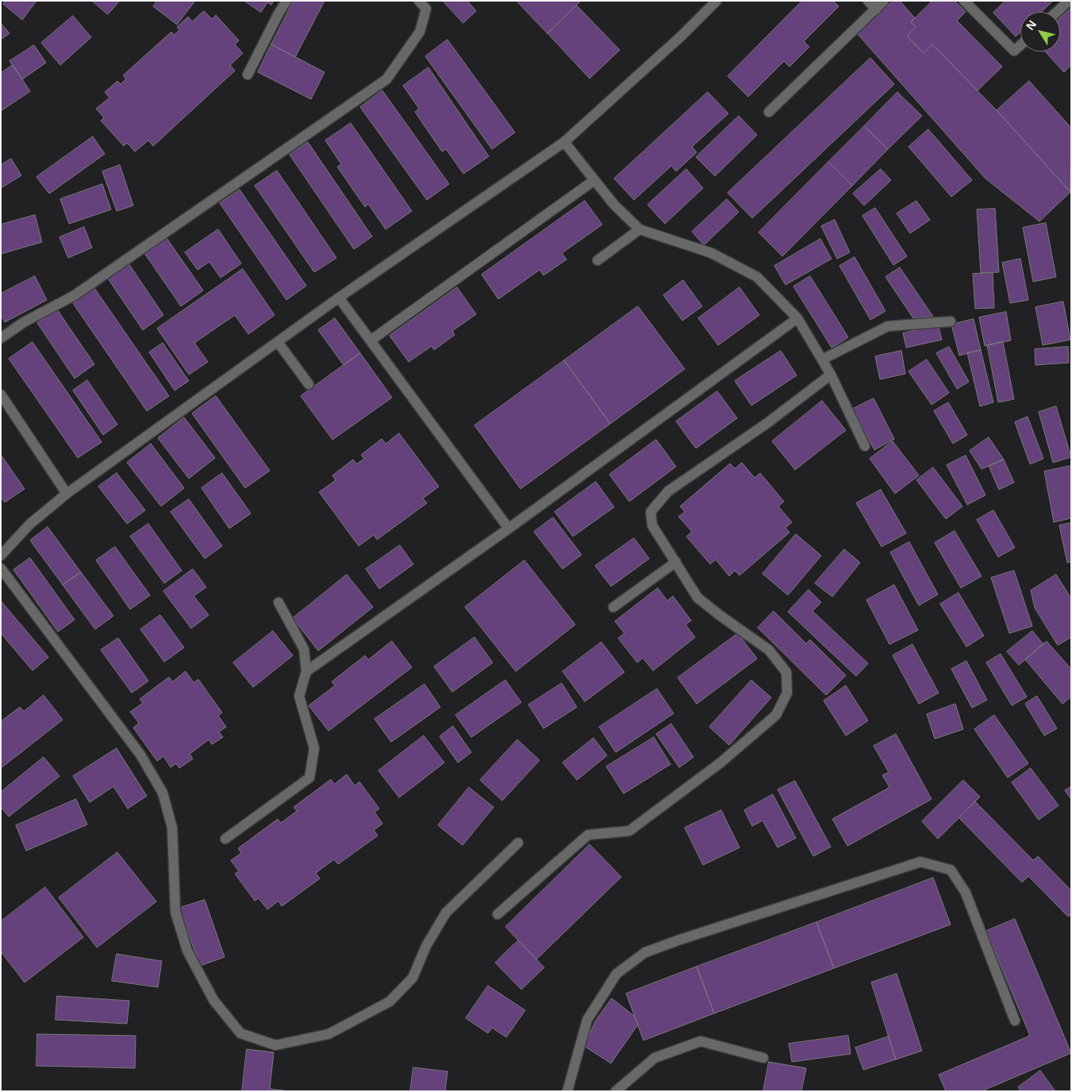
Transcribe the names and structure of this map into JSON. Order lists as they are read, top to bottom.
{
  "north": "top left"
}
